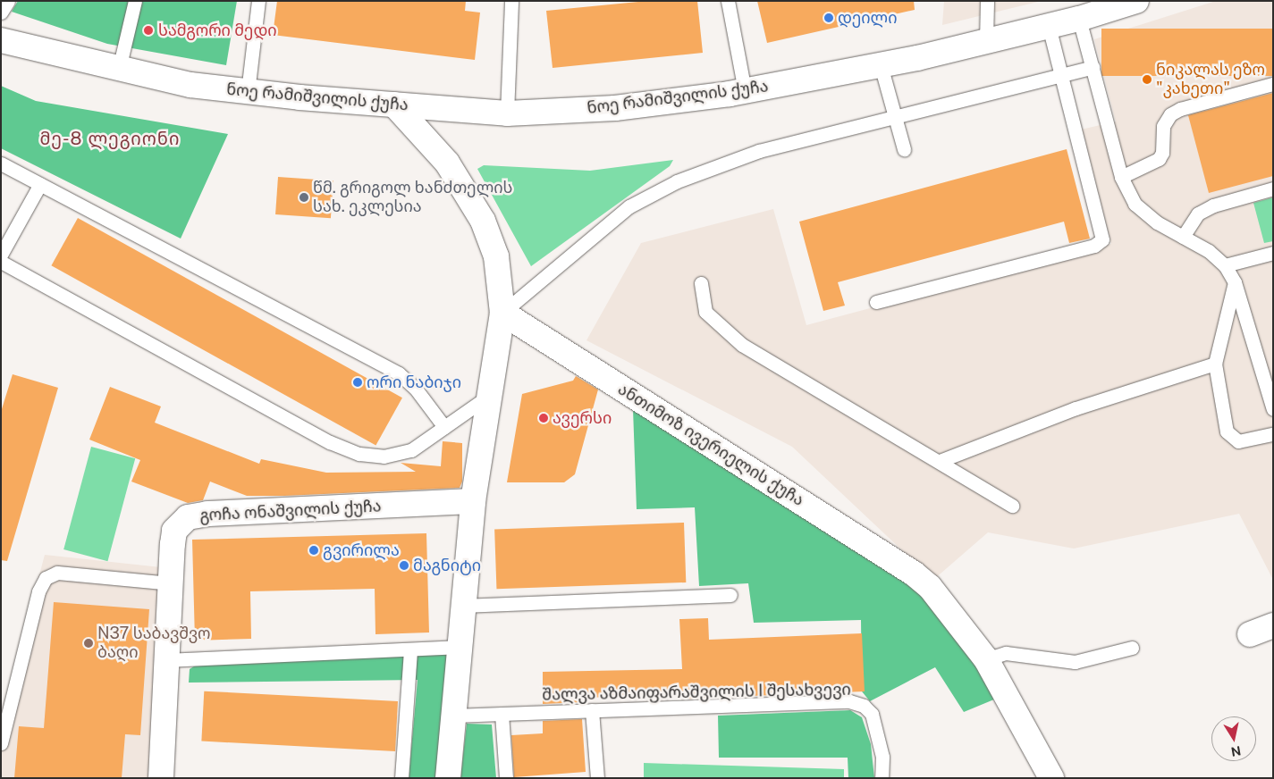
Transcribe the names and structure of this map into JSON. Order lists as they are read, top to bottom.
{
  "streets": {
    "street": ["ნოე რამიშვილის ქუჩა", "ანთიმოზ ივერიელის ქუჩა", "გოჩა ონაშვილის ქუჩა"],
    "lane": ["შალვა აზმაიფარაშვილის I შესახვევი"]
  },
  "districts": ["მე-8 ლეგიონი"],
  "places": [
    "დეილი",
    "სამგორი მედი",
    "ნიკალას ეზო \"კახეთი\"",
    "წმ. გრიგოლ ხანძთელის სახ. ეკლესია",
    "ორი ნაბიჯი",
    "ავერსი",
    "გვირილა",
    "მაგნიტი",
    "N37 საბავშვო ბაღი"
  ],
  "north": "bottom"
}
